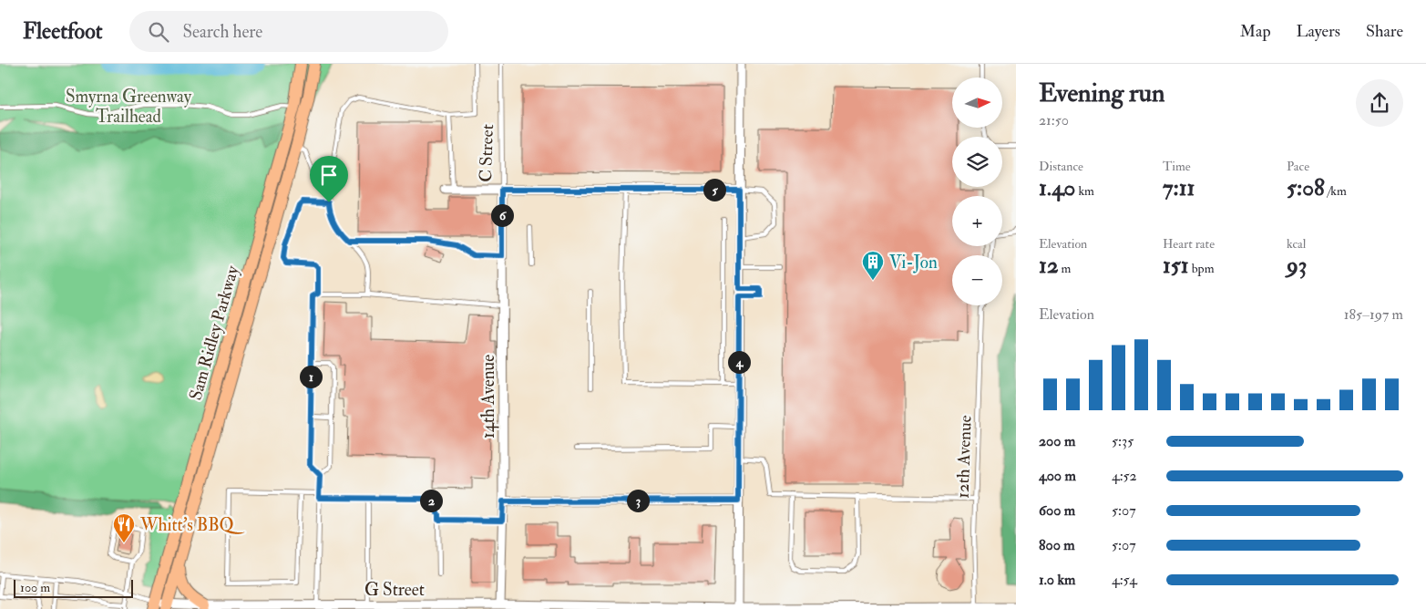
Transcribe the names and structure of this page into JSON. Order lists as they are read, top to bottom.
{
  "streets": {
    "main road": ["Sam Ridley Parkway"],
    "street": ["C Street", "14th Avenue", "G Street"],
    "lane": ["12th Avenue"]
  },
  "crossings": [
    ["C Street", "14th Avenue"],
    ["Sam Ridley Parkway", "G Street"],
    ["14th Avenue", "G Street"],
    ["12th Avenue", "G Street"]
  ],
  "parks": ["Smyrna Greenway Trailhead"],
  "places": {
    "building": ["Vi-Jon"],
    "restaurant": ["Whitt's BBQ"]
  },
  "scale_bar": "100 m",
  "north": "right",
  "page": {
    "header": "Fleetfoot",
    "search": "Search here",
    "nav": ["Map", "Layers", "Share"],
    "heading": ["Evening run", "21:50"],
    "map_buttons": ["+", "−"],
    "stats": [
      ["Distance", "1.40 km"],
      ["Time", "7:11"],
      ["Pace", "5:08 /km"],
      ["Elevation", "12 m"],
      ["Heart rate", "151 bpm"],
      ["kcal", "93"]
    ],
    "pins": [
      "5",
      "6",
      "4",
      "1",
      "2",
      "3"
    ],
    "chart": ["Elevation", "185–197 m"],
    "list": [
      {
        "name": "200 m",
        "note": "5:35"
      },
      {
        "name": "400 m",
        "note": "4:52"
      },
      {
        "name": "600 m",
        "note": "5:07"
      },
      {
        "name": "800 m",
        "note": "5:07"
      },
      {
        "name": "1.0 km",
        "note": "4:54"
      }
    ],
    "scale": "100 m"
  }
}
